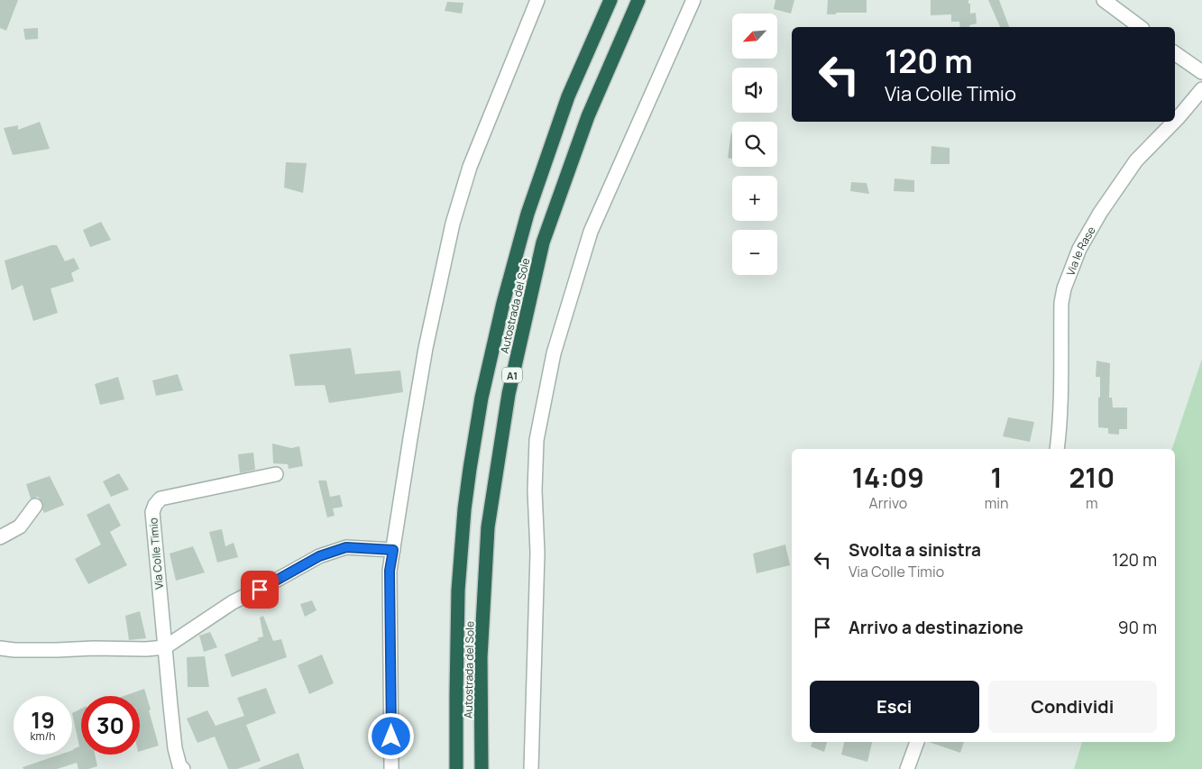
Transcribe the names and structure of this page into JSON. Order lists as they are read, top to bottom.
{
  "streets": {
    "highway": ["Autostrada del Sole", "A1"],
    "street": ["Via le Rase", "Via Colle Timio"]
  },
  "north": "bottom left",
  "page": {
    "map_buttons": ["+", "−"],
    "turn": ["120 m", "Via Colle Timio"],
    "eta": [
      "14:09",
      "Arrivo",
      "1",
      "min",
      "210",
      "m"
    ],
    "list": [
      {
        "name": "Svolta a sinistra",
        "note": "Via Colle Timio",
        "value": "120 m"
      },
      {
        "name": "Arrivo a destinazione",
        "value": "90 m"
      }
    ],
    "buttons": ["Esci", "Condividi"],
    "speed": "19 km/h",
    "limit": "30"
  }
}
